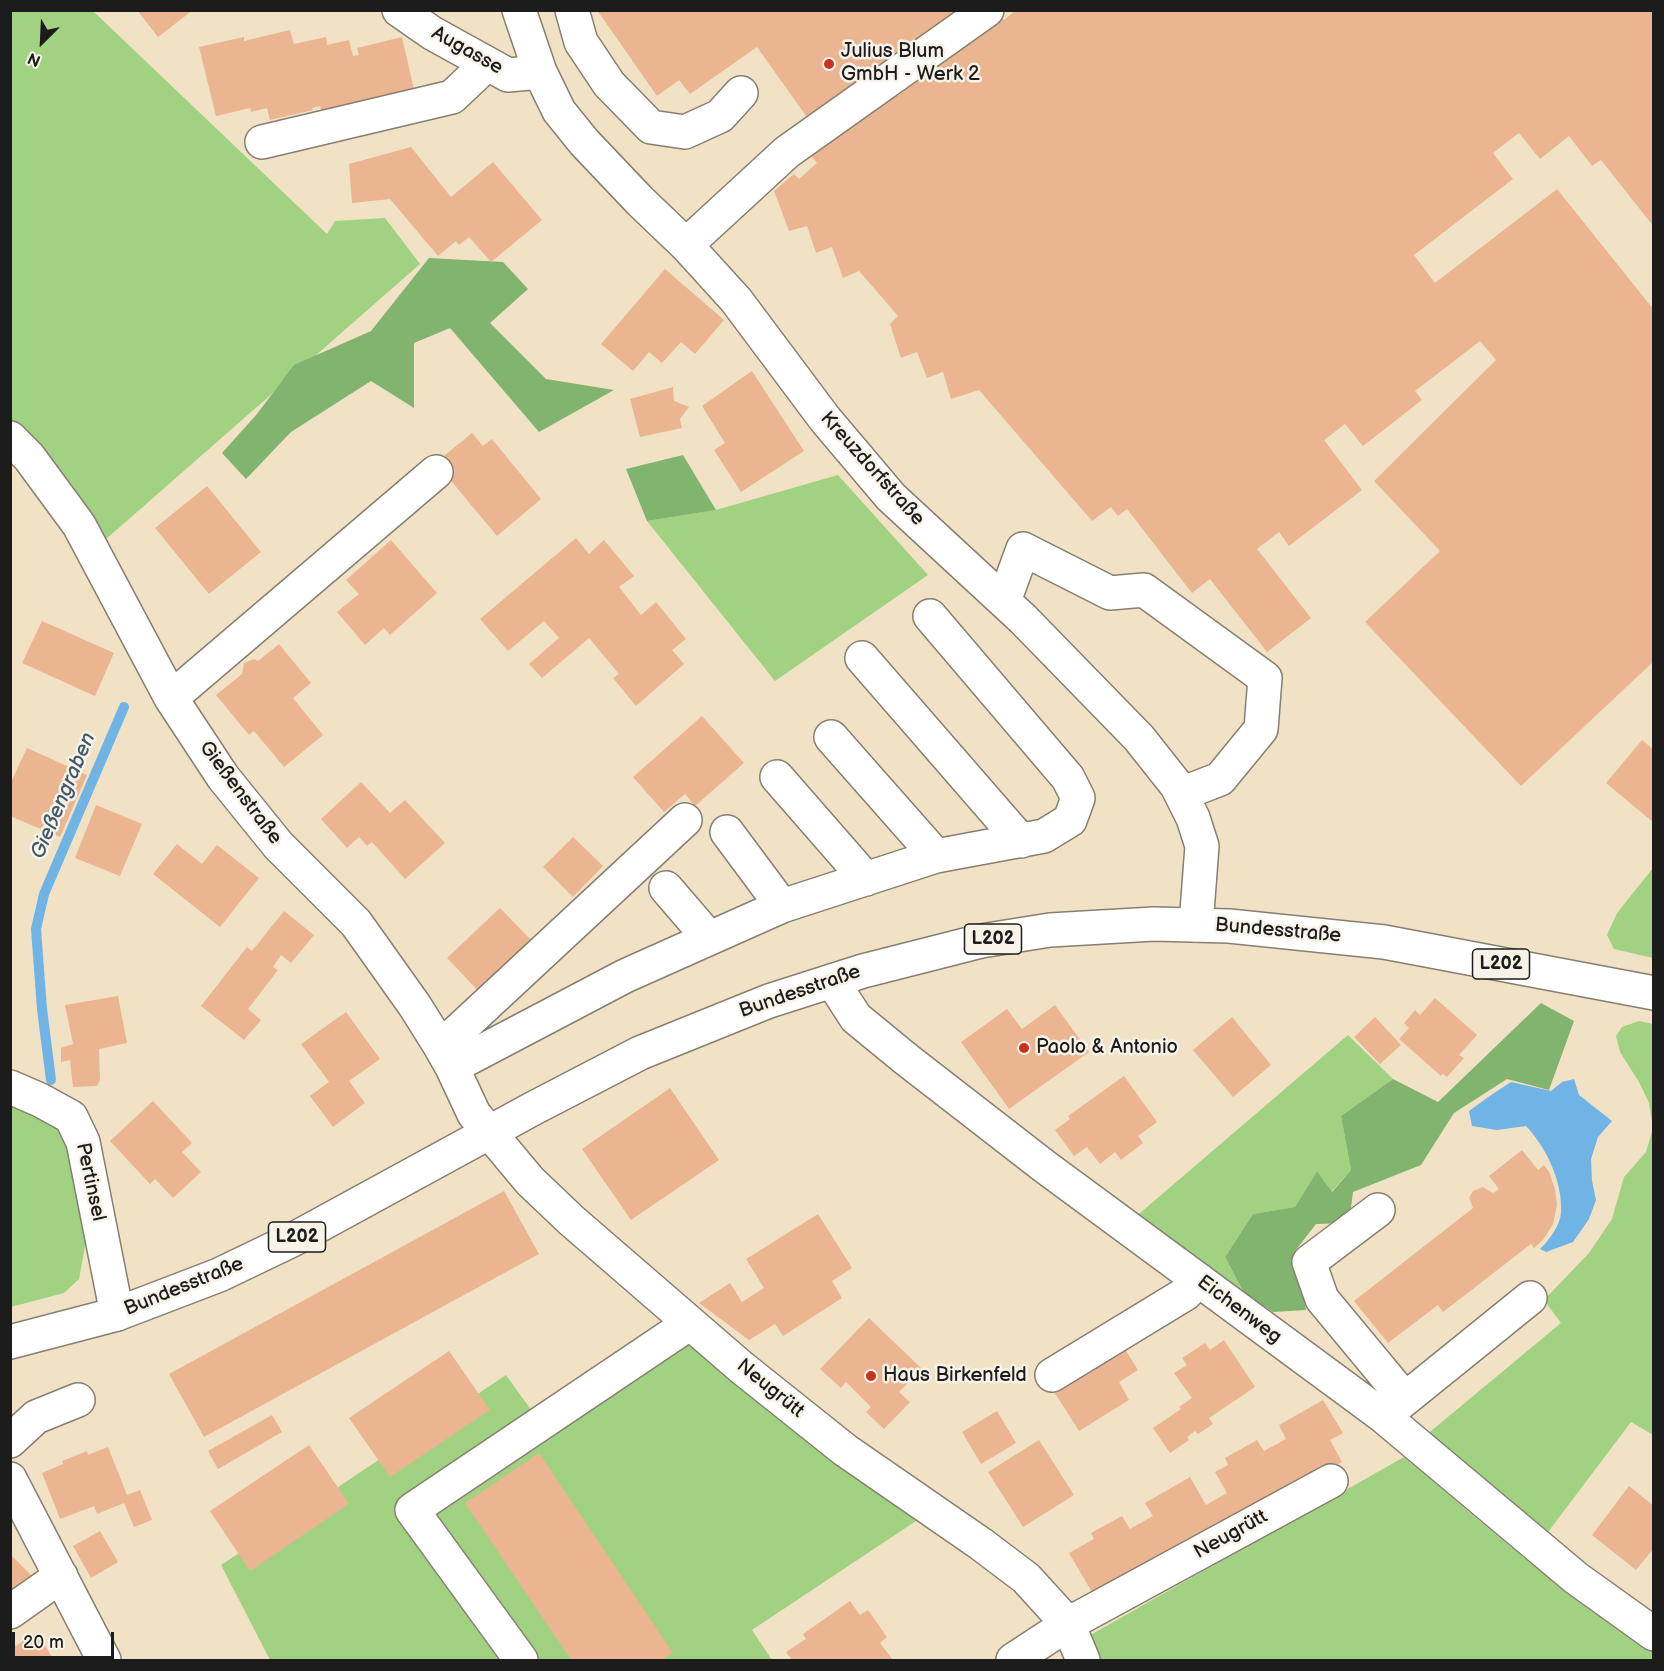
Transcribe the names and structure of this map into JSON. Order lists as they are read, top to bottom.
{
  "streets": {
    "street": [
      "Augasse",
      "Kreuzdorfstraße",
      "Gießenstraße",
      "Bundesstraße",
      "L202",
      "Pertinsel",
      "Eichenweg",
      "Neugrütt"
    ]
  },
  "crossings": [
    ["Augasse", "Kreuzdorfstraße"],
    ["Kreuzdorfstraße", "Bundesstraße"],
    ["Gießenstraße", "Bundesstraße"],
    ["Gießenstraße", "Neugrütt"],
    ["Bundesstraße", "Pertinsel"],
    ["Bundesstraße", "Eichenweg"],
    ["Bundesstraße", "Neugrütt"]
  ],
  "water": ["Gießengraben"],
  "places": ["Julius Blum GmbH - Werk 2", "Paolo & Antonio", "Haus Birkenfeld"],
  "scale_bar": "20 m",
  "north": "bottom left"
}
